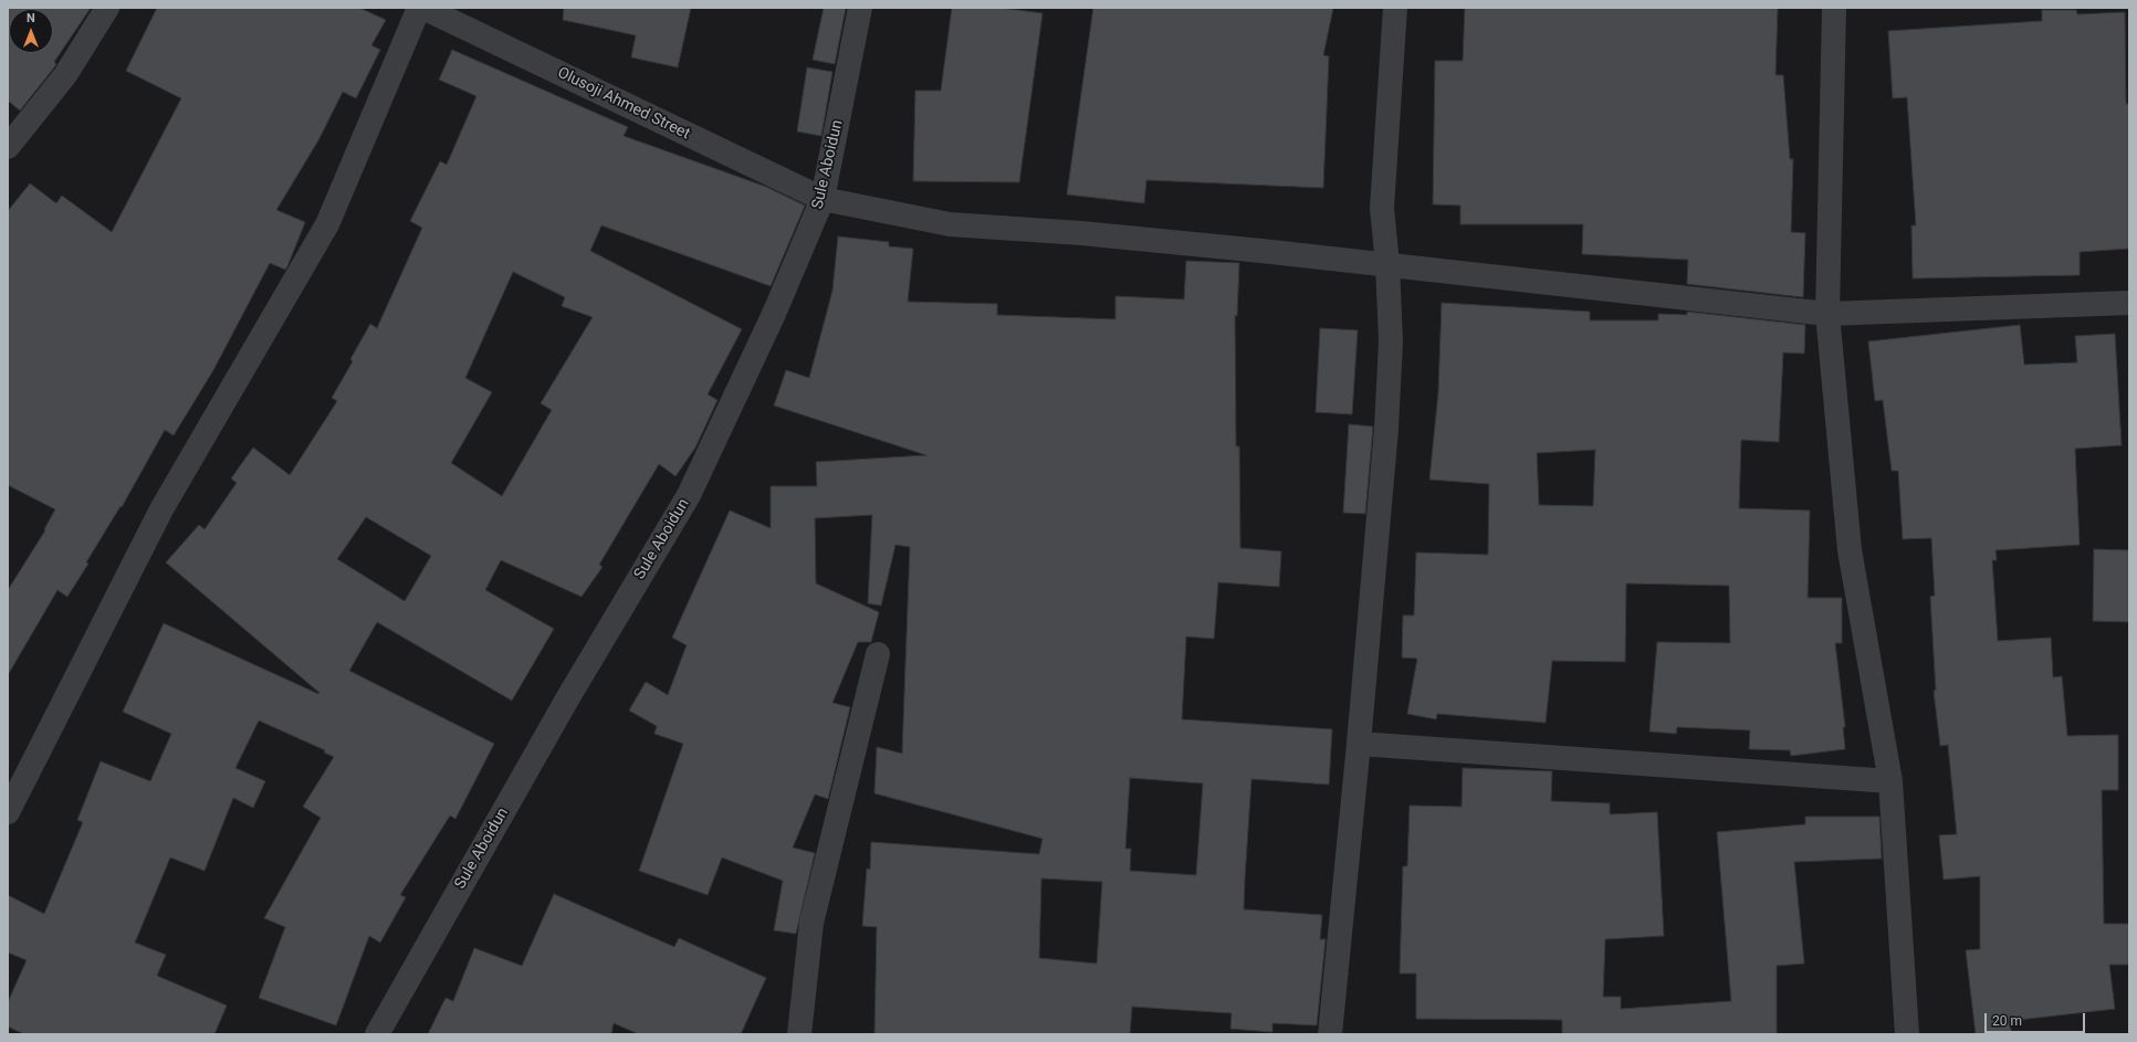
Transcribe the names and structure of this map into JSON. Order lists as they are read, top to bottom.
{
  "streets": {
    "street": ["Olusoji Ahmed Street", "Sule Aboidun"]
  },
  "crossings": [
    ["Olusoji Ahmed Street", "Sule Aboidun"]
  ],
  "scale_bar": "20 m",
  "north": "top"
}
